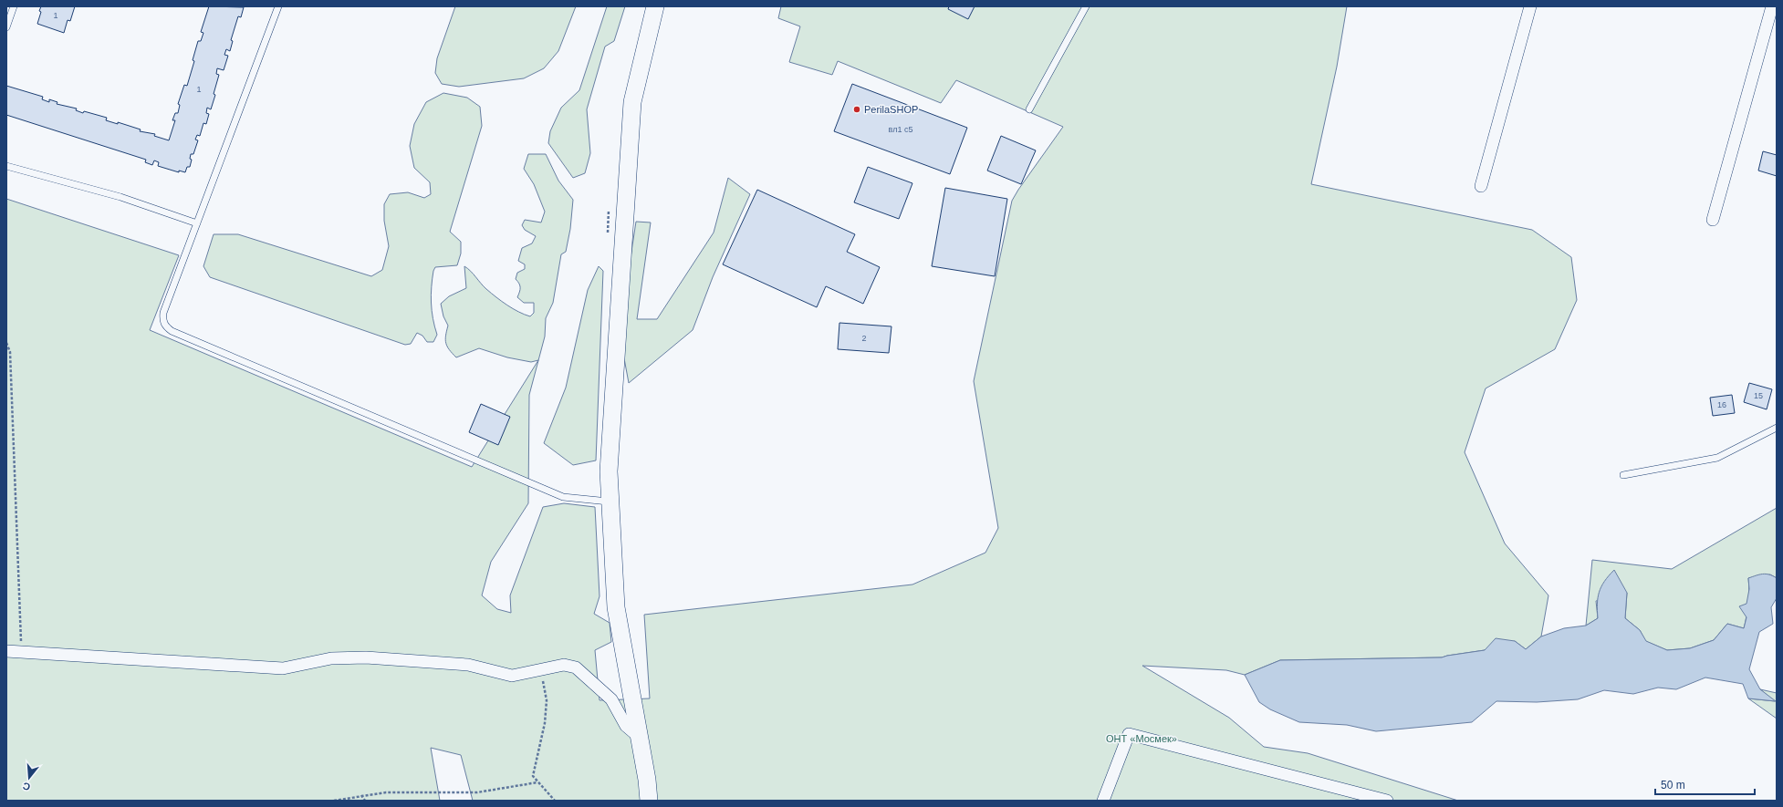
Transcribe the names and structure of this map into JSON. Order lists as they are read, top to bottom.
{
  "parks": ["ОНТ «Мосмек»"],
  "places": ["PerilaSHOP"],
  "house_numbers": [
    "1",
    "1",
    "вл1 с5",
    "2",
    "15",
    "16"
  ],
  "scale_bar": "50 m",
  "north": "bottom"
}
